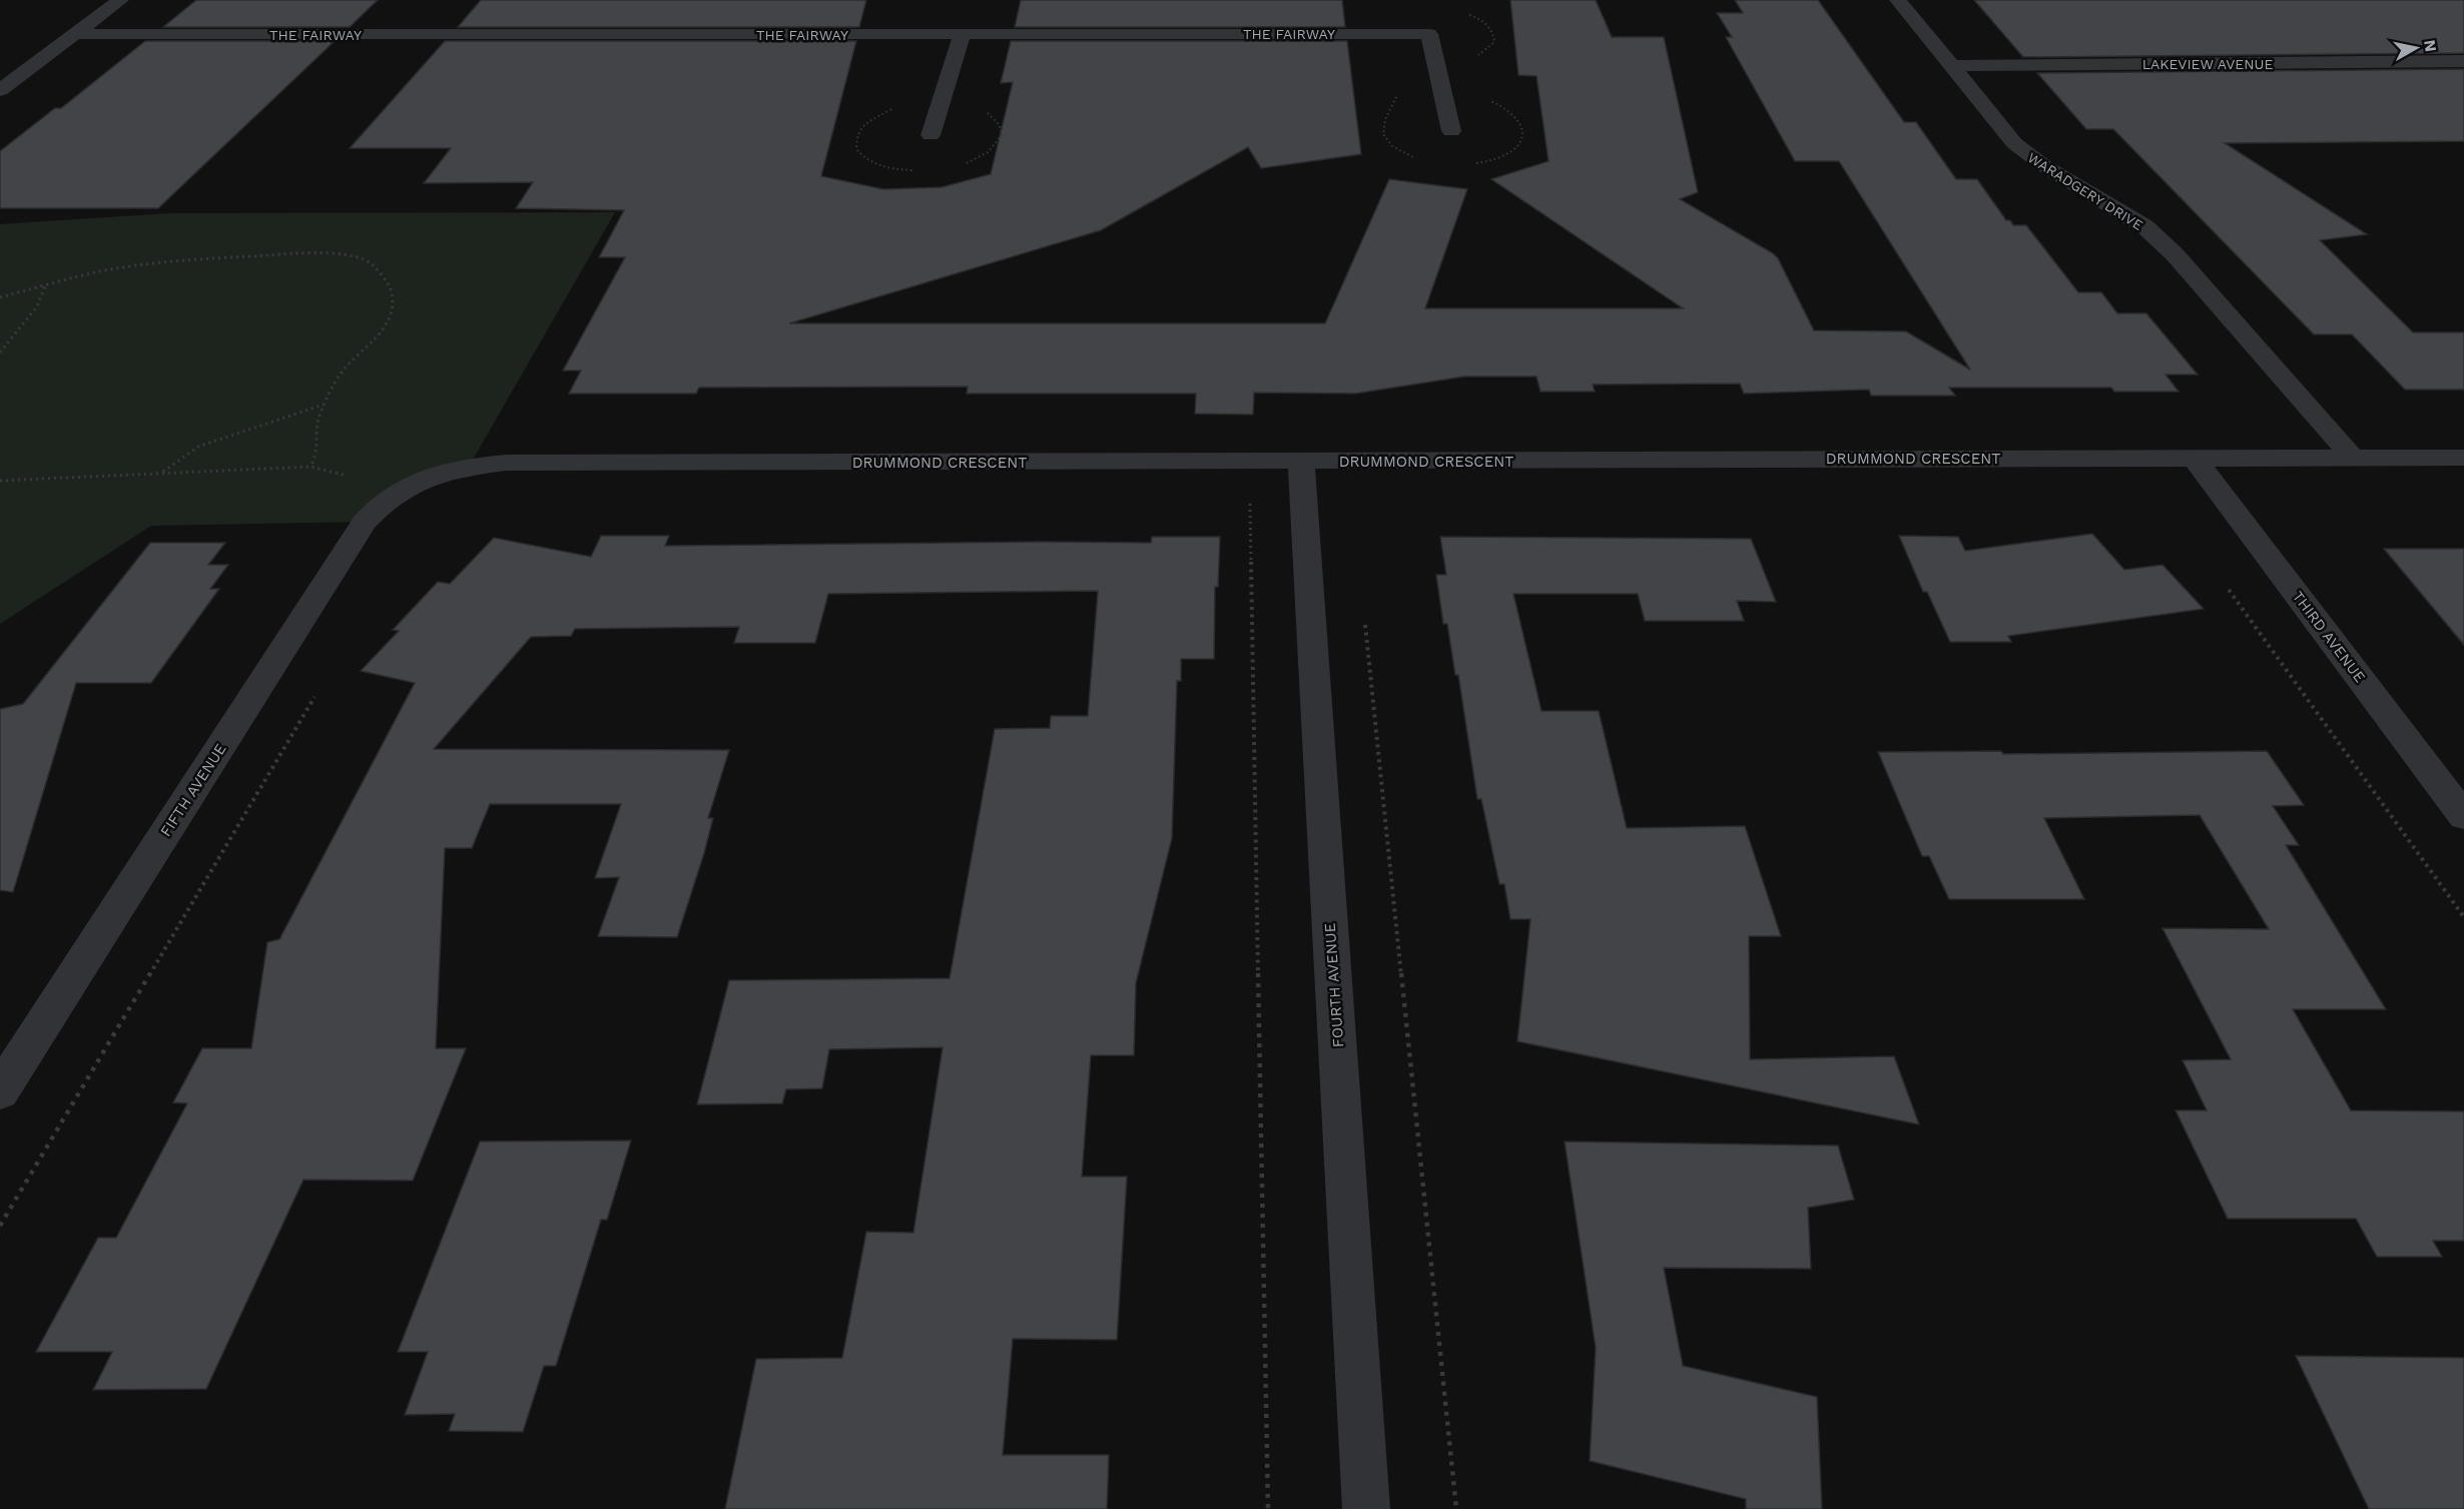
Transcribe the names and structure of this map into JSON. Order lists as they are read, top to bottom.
{
  "streets": {
    "street": [
      "THE FAIRWAY",
      "LAKEVIEW AVENUE",
      "WARADGERY DRIVE",
      "DRUMMOND CRESCENT",
      "THIRD AVENUE",
      "FIFTH AVENUE",
      "FOURTH AVENUE"
    ]
  },
  "crossings": [
    ["LAKEVIEW AVENUE", "WARADGERY DRIVE"],
    ["WARADGERY DRIVE", "DRUMMOND CRESCENT"],
    ["DRUMMOND CRESCENT", "THIRD AVENUE"],
    ["DRUMMOND CRESCENT", "FIFTH AVENUE"],
    ["DRUMMOND CRESCENT", "FOURTH AVENUE"]
  ],
  "north": "right"
}
